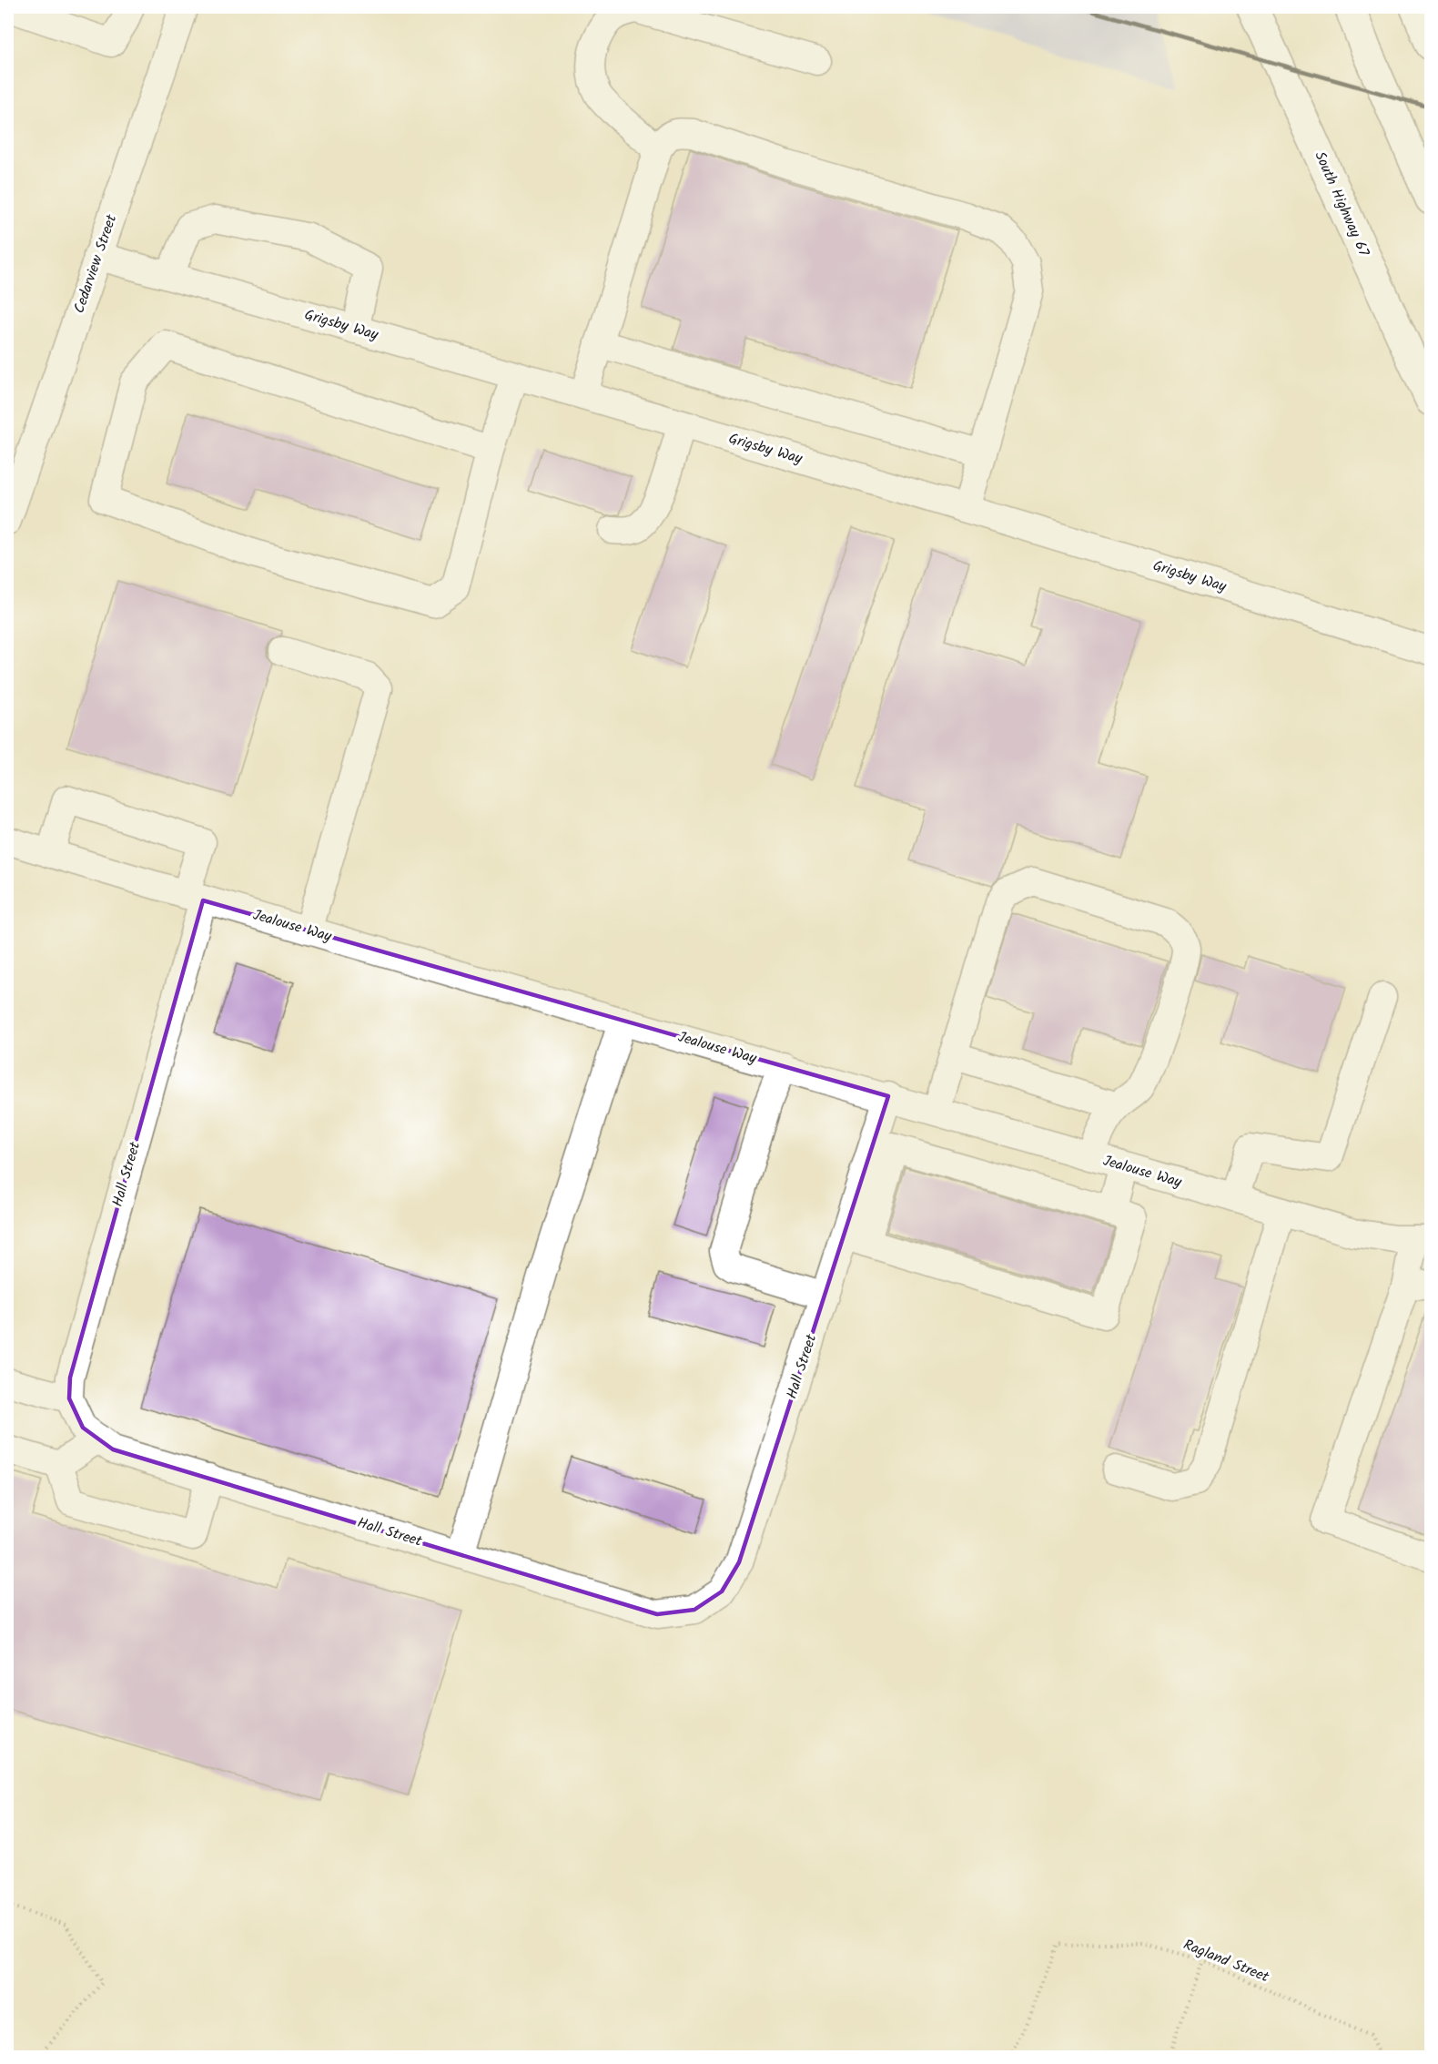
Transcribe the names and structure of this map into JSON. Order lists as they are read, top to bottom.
{
  "streets": {
    "main road": ["South Highway 67"],
    "street": [
      "Cedarview Street",
      "Grigsby Way",
      "Jealouse Way",
      "Hall Street"
    ],
    "path": ["Ragland Street"]
  },
  "crossings": [
    ["Cedarview Street", "Grigsby Way"],
    ["Jealouse Way", "Hall Street"]
  ]
}
